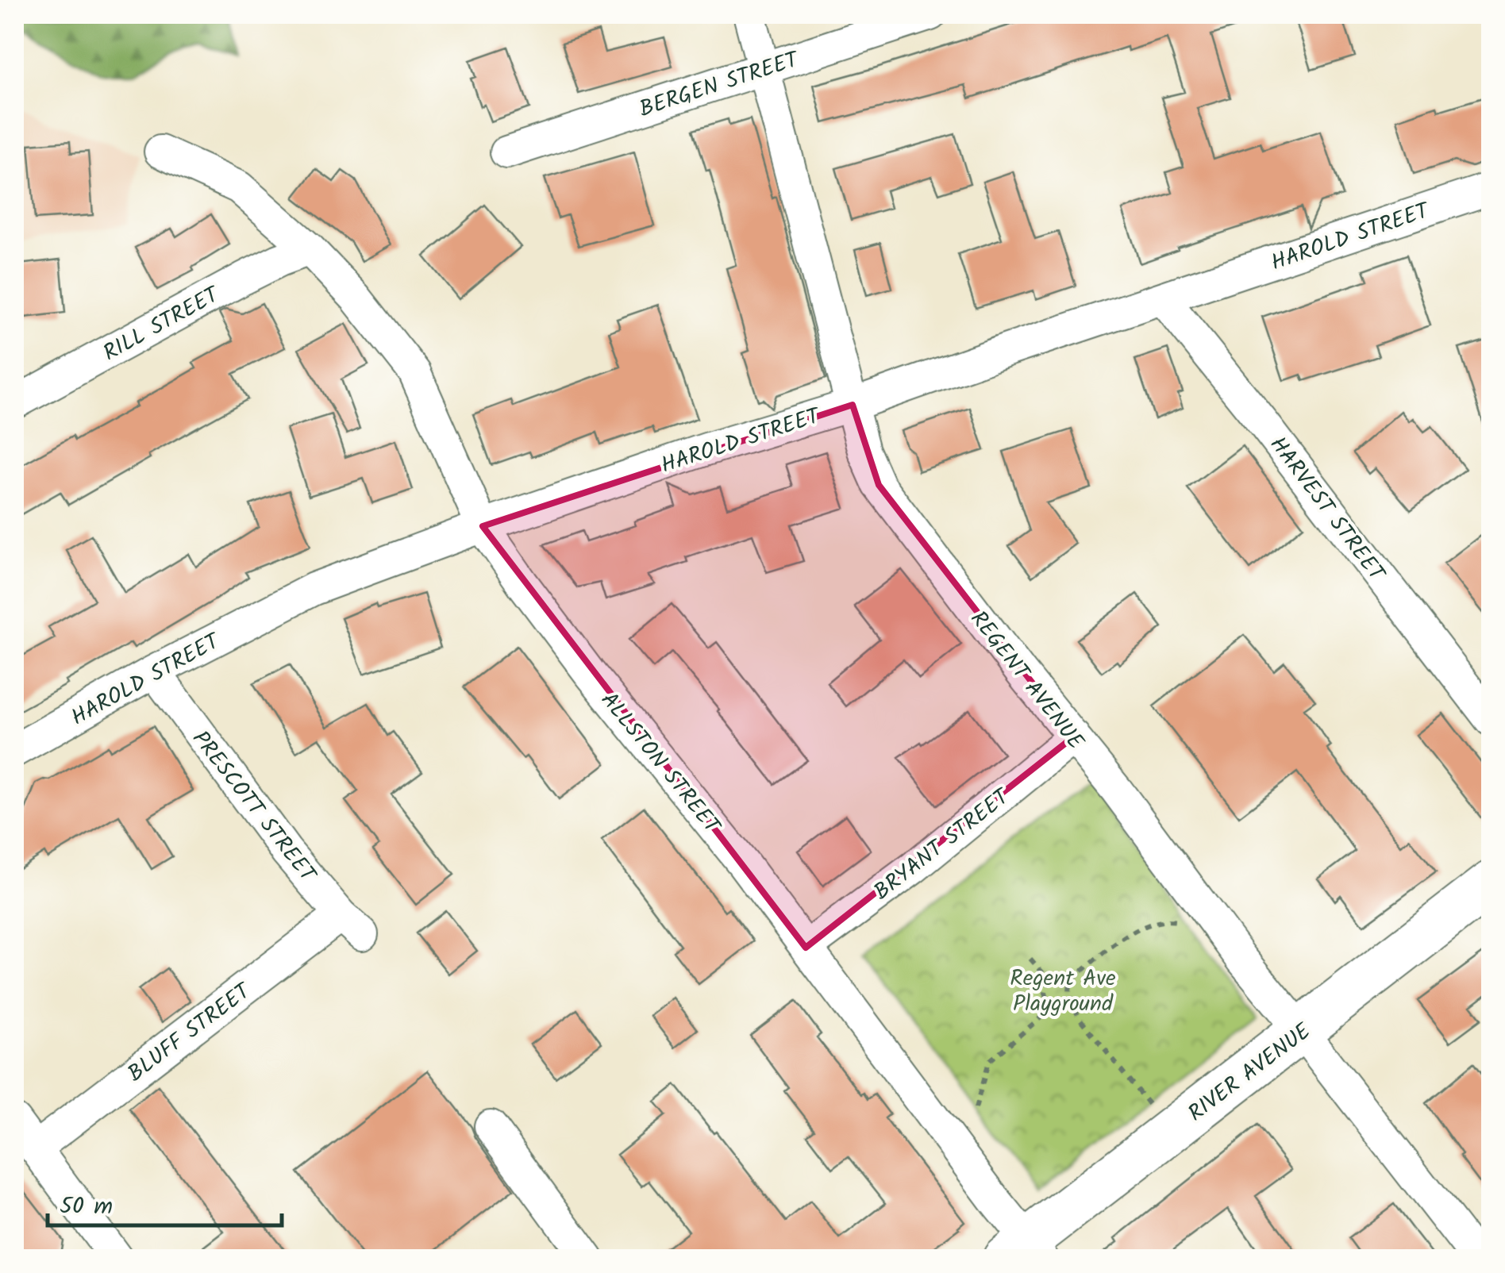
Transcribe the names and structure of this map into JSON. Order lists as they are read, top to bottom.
{
  "streets": {
    "street": [
      "BERGEN STREET",
      "HAROLD STREET",
      "RILL STREET",
      "HARVEST STREET",
      "REGENT AVENUE",
      "ALLSTON STREET",
      "PRESCOTT STREET",
      "BRYANT STREET",
      "BLUFF STREET",
      "RIVER AVENUE"
    ]
  },
  "crossings": [
    ["BERGEN STREET", "REGENT AVENUE"],
    ["HAROLD STREET", "HARVEST STREET"],
    ["HAROLD STREET", "REGENT AVENUE"],
    ["HAROLD STREET", "ALLSTON STREET"],
    ["HAROLD STREET", "PRESCOTT STREET"],
    ["RILL STREET", "ALLSTON STREET"],
    ["REGENT AVENUE", "BRYANT STREET"],
    ["REGENT AVENUE", "RIVER AVENUE"],
    ["ALLSTON STREET", "BRYANT STREET"],
    ["ALLSTON STREET", "RIVER AVENUE"],
    ["PRESCOTT STREET", "BLUFF STREET"]
  ],
  "parks": ["Regent Ave Playground"],
  "scale_bar": "50 m"
}
